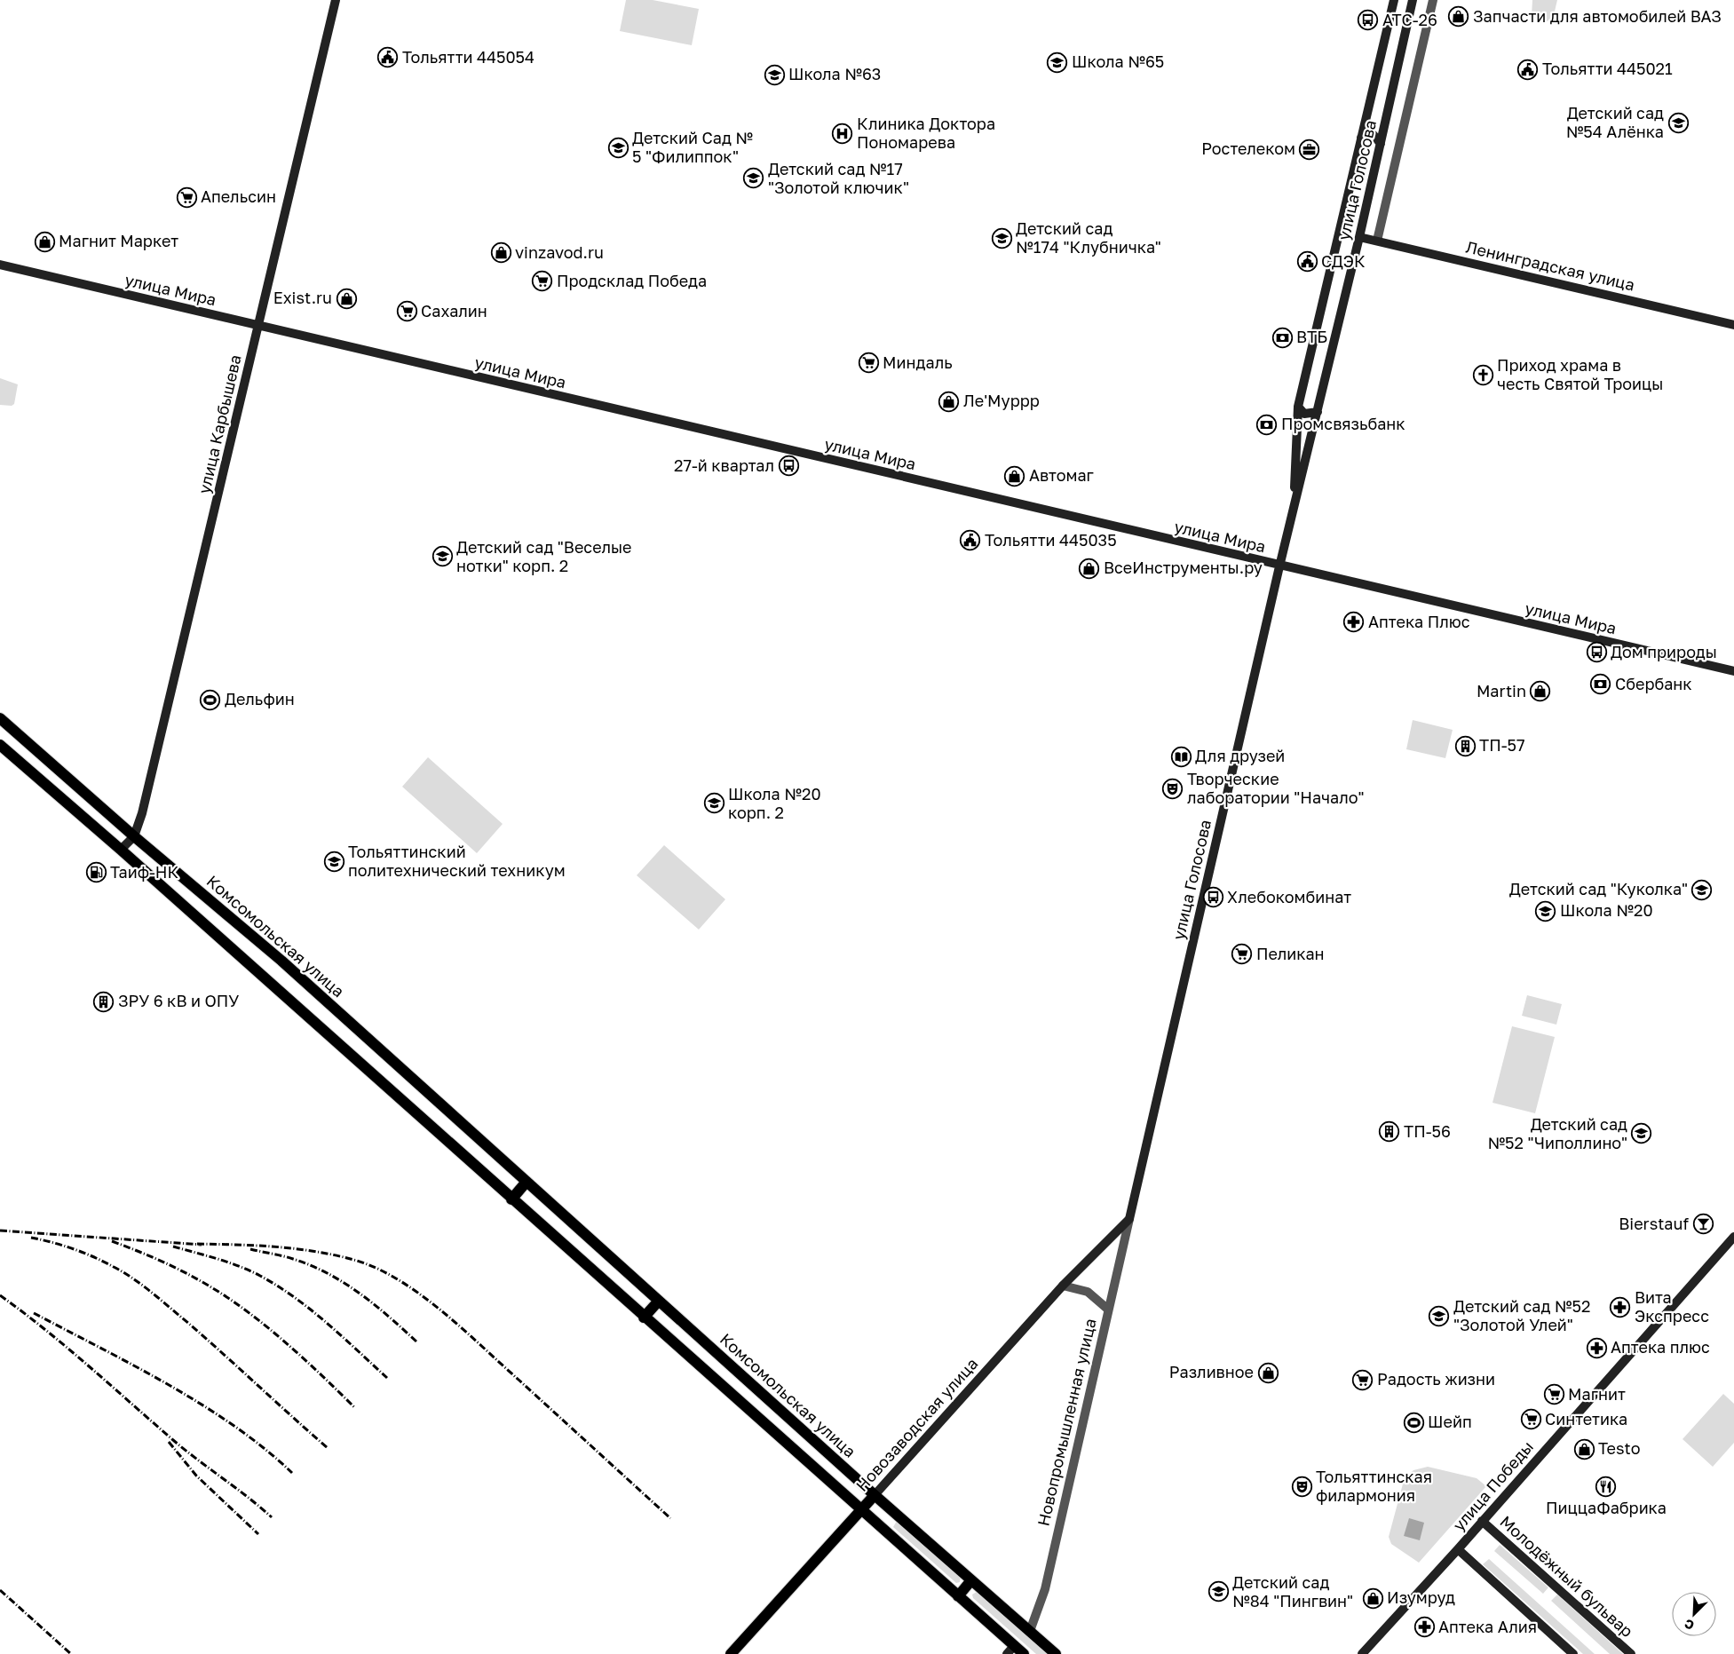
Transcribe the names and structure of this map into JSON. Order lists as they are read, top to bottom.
{
  "streets": {
    "main road": [
      "улица Голосова",
      "Ленинградская улица",
      "улица Мира",
      "улица Карбышева",
      "Комсомольская улица",
      "Новозаводская улица",
      "улица Победы",
      "Молодёжный бульвар"
    ],
    "street": ["Новопромышленная улица"]
  },
  "crossings": [
    ["улица Голосова", "Ленинградская улица"],
    ["улица Голосова", "улица Мира"],
    ["улица Голосова", "Новопромышленная улица"],
    ["улица Голосова", "Новозаводская улица"],
    ["улица Мира", "улица Карбышева"],
    ["улица Карбышева", "Комсомольская улица"],
    ["Комсомольская улица", "Новопромышленная улица"],
    ["Комсомольская улица", "Новозаводская улица"],
    ["Новопромышленная улица", "Новозаводская улица"],
    ["улица Победы", "Молодёжный бульвар"]
  ],
  "places": {
    "shop": [
      "Запчасти для автомобилей ВАЗ",
      "Магнит Маркет",
      "vinzavod.ru",
      "Exist.ru",
      "Ле'Муррр",
      "Автомаг",
      "ВсеИнструменты.ру",
      "Martin",
      "Разливное",
      "Testo",
      "Изумруд"
    ],
    "bus stop": [
      "АТС-26",
      "27-й квартал",
      "Дом природы",
      "Хлебокомбинат"
    ],
    "public building": [
      "Тольятти 445054",
      "Тольятти 445021",
      "СДЭК",
      "Тольятти 445035"
    ],
    "school or university": [
      "Школа №65",
      "Школа №63",
      "Детский сад №54 Алёнка",
      "Детский Сад № 5 \"Филиппок\"",
      "Детский сад №17 \"Золотой ключик\"",
      "Детский сад №174 \"Клубничка\"",
      "Детский сад \"Веселые нотки\" корп. 2",
      "Школа №20 корп. 2",
      "Тольяттинский политехнический техникум",
      "Детский сад \"Куколка\"",
      "Школа №20",
      "Детский сад №52 \"Чиполлино\"",
      "Детский сад №52 \"Золотой Улей\"",
      "Детский сад №84 \"Пингвин\""
    ],
    "hospital": ["Клиника Доктора Пономарева"],
    "office": ["Ростелеком"],
    "supermarket": [
      "Апельсин",
      "Продсклад Победа",
      "Сахалин",
      "Миндаль",
      "Пеликан",
      "Радость жизни",
      "Магнит",
      "Синтетика"
    ],
    "bank": ["ВТБ", "Промсвязьбанк", "Сбербанк"],
    "church": ["Приход храма в честь Святой Троицы"],
    "pharmacy": [
      "Аптека Плюс",
      "Вита Экспресс",
      "Аптека плюс",
      "Аптека Алия"
    ],
    "sports": ["Дельфин", "Шейп"],
    "building": ["ТП-57", "ЗРУ 6 кВ и ОПУ", "ТП-56"],
    "library": ["Для друзей"],
    "theatre": ["Творческие лаборатории \"Начало\"", "Тольяттинская филармония"],
    "fuel station": ["Таиф-НК"],
    "bar": ["Bierstauf"],
    "restaurant": ["ПиццаФабрика"]
  },
  "north": "bottom left"
}
